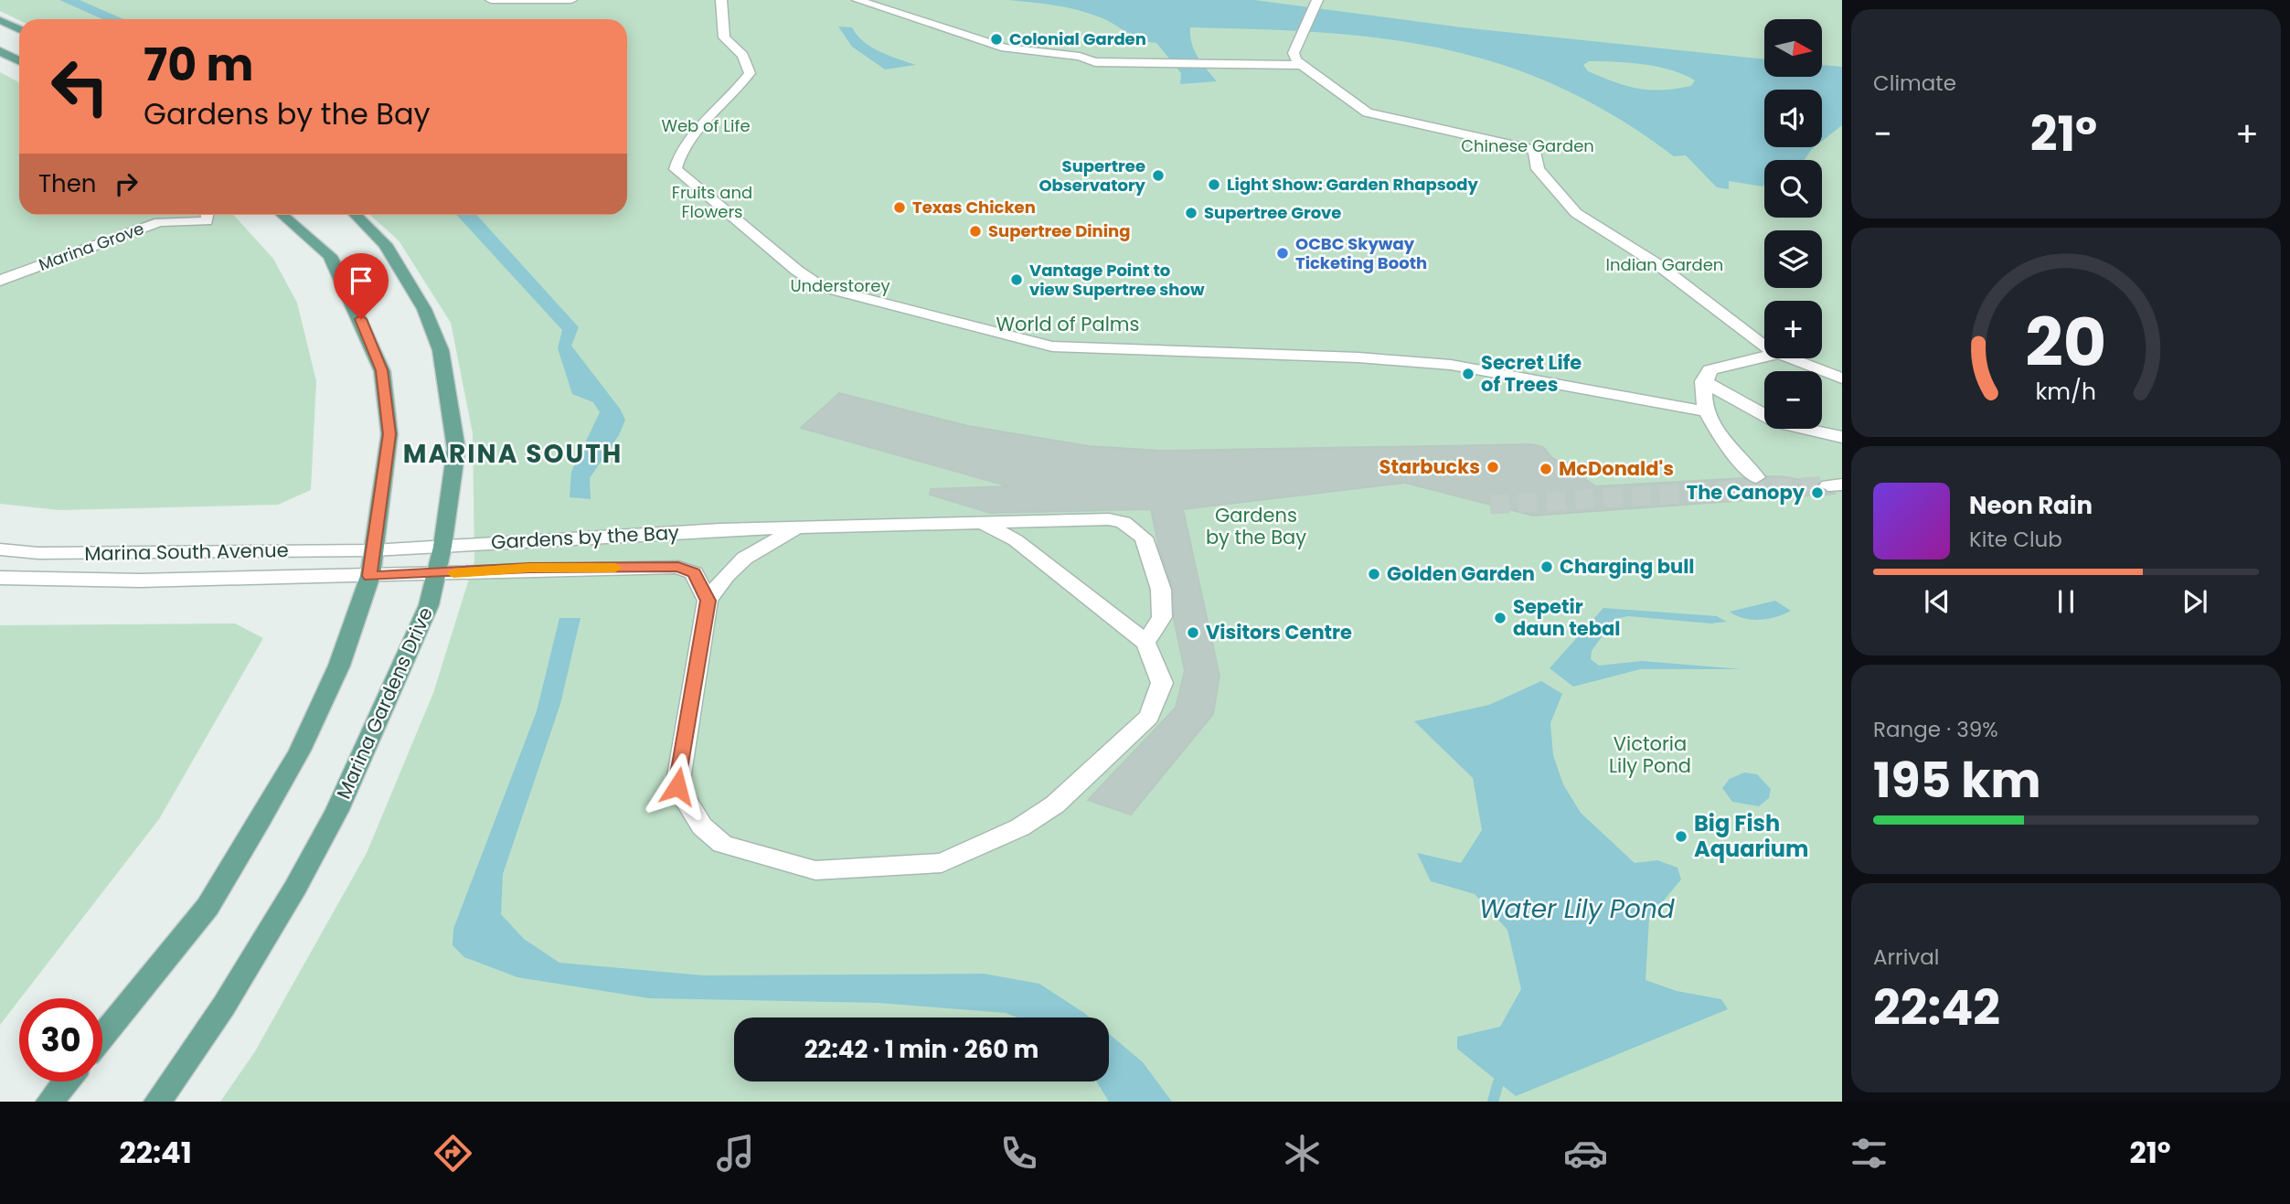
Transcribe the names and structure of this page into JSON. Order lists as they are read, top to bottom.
{
  "streets": {
    "main road": ["Marina Gardens Drive"],
    "street": ["Marina Grove", "Gardens by the Bay", "Marina South Avenue"]
  },
  "crossings": [
    ["Gardens by the Bay", "Marina South Avenue"],
    ["Gardens by the Bay", "Marina Gardens Drive"]
  ],
  "districts": ["MARINA SOUTH"],
  "water": ["Water Lily Pond"],
  "parks": [
    "Web of Life",
    "Chinese Garden",
    "Fruits and Flowers",
    "Indian Garden",
    "Understorey",
    "World of Palms",
    "Gardens by the Bay",
    "Victoria Lily Pond"
  ],
  "places": [
    "Colonial Garden",
    "Supertree Observatory",
    "Light Show: Garden Rhapsody",
    "Texas Chicken",
    "Supertree Grove",
    "Supertree Dining",
    "OCBC Skyway Ticketing Booth",
    "Vantage Point to view Supertree show",
    "Secret Life of Trees",
    "Starbucks",
    "McDonald's",
    "The Canopy",
    "Charging bull",
    "Golden Garden",
    "Sepetir daun tebal",
    "Visitors Centre",
    "Big Fish Aquarium"
  ],
  "north": "right",
  "page": {
    "tile": [
      "Climate",
      ["Range · 39%", "195 km"],
      ["Arrival", "22:42"]
    ],
    "map_buttons": ["+", "−"],
    "turn": ["70 m", "Gardens by the Bay"],
    "heat": ["−", "21°", "+"],
    "then": "Then",
    "song": ["Neon Rain", "Kite Club"],
    "limit": "30",
    "trip": "22:42 · 1 min · 260 m",
    "tabs": ["22:41", "21°"],
    "gauge": ["20", "km/h"]
  }
}
